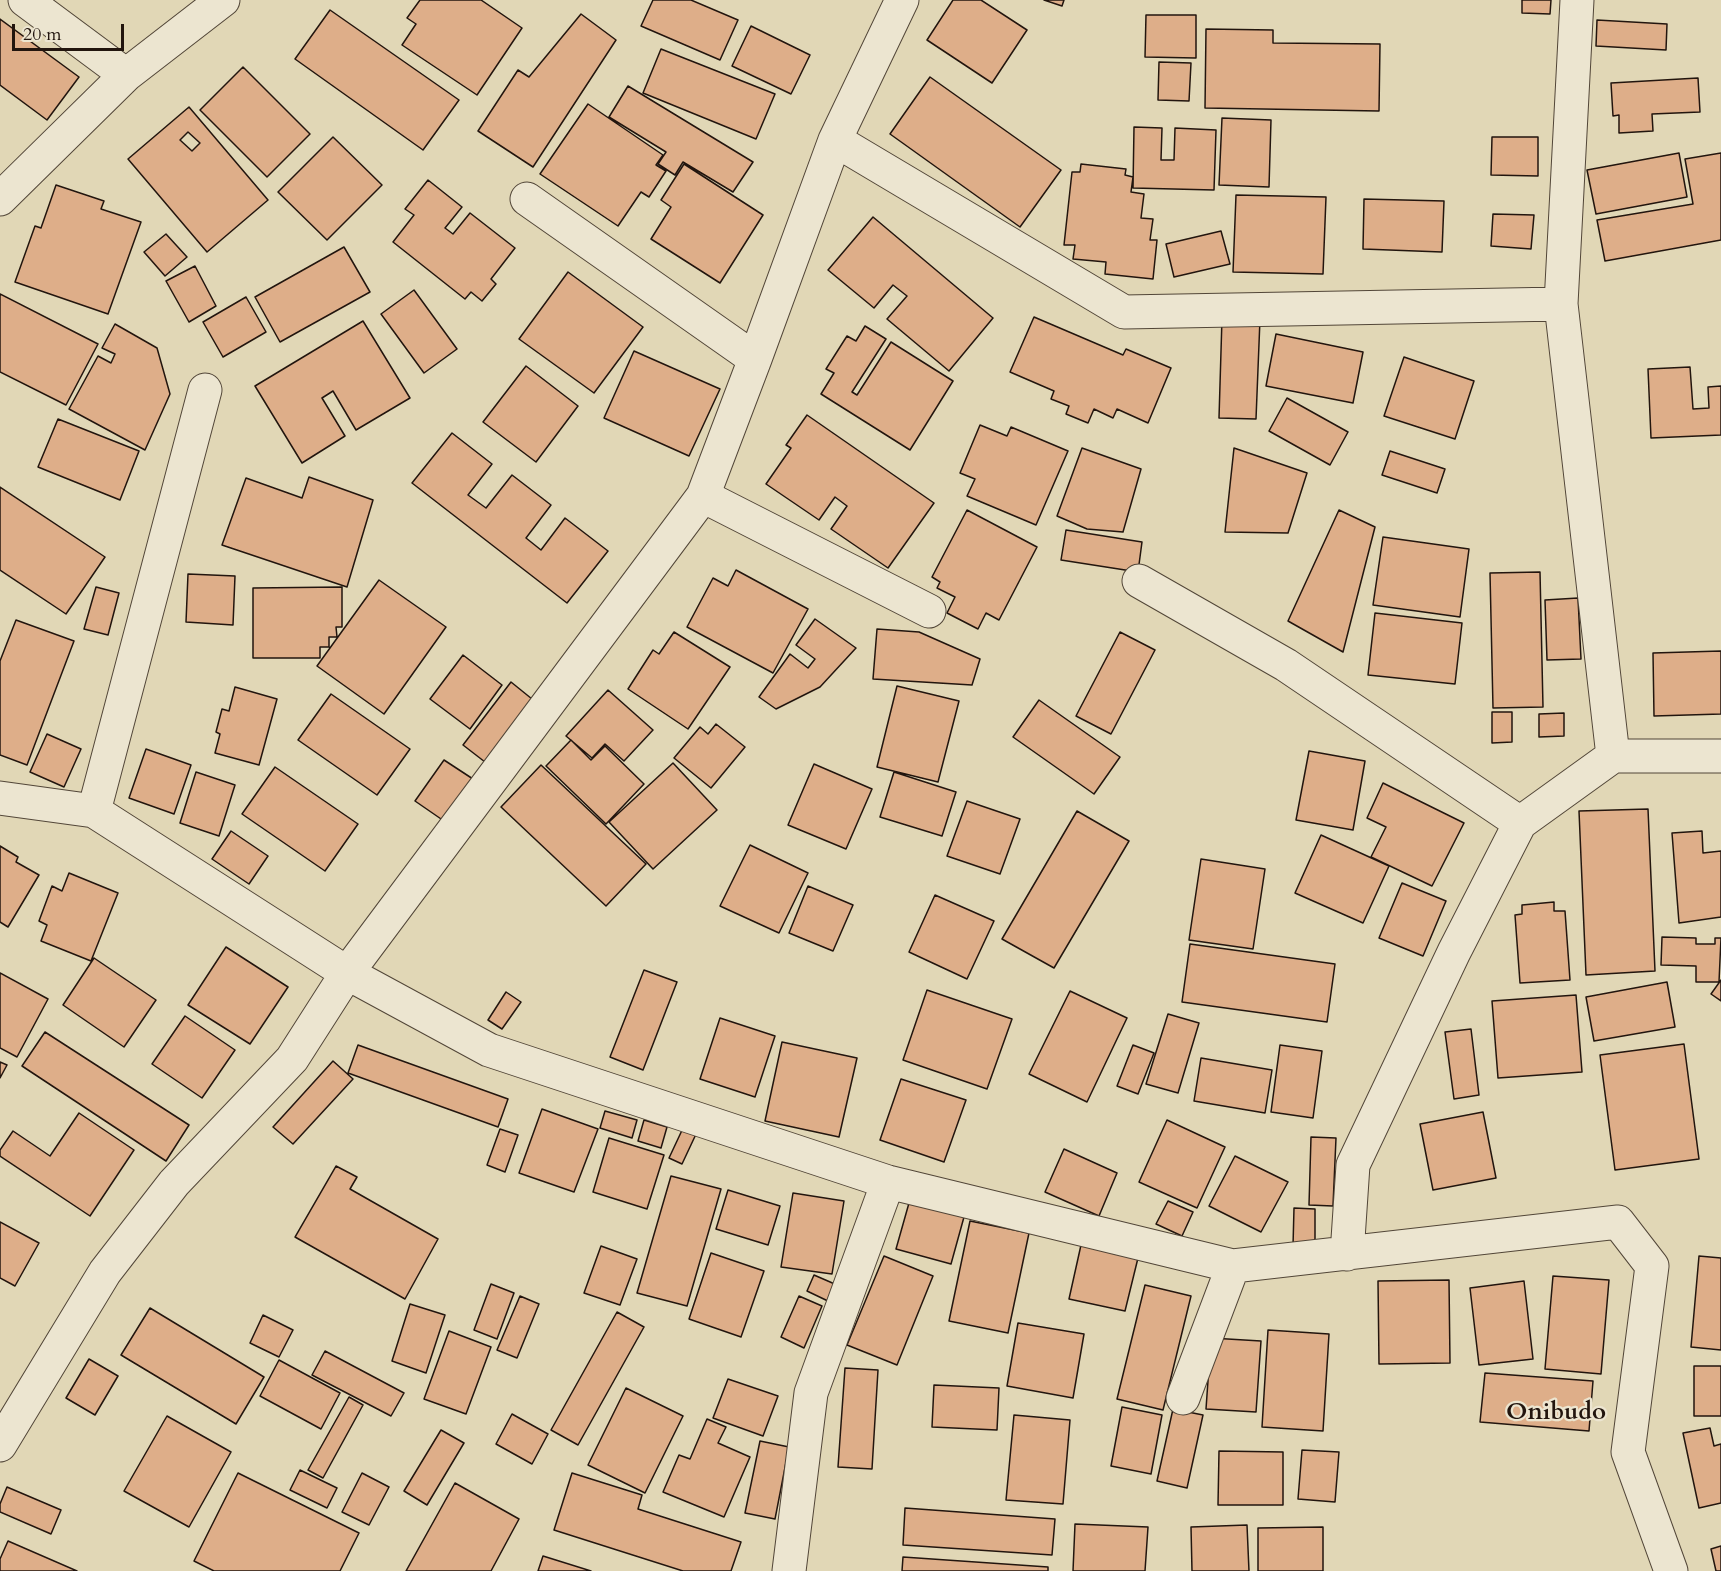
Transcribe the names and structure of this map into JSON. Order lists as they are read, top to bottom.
{
  "districts": ["Onibudo"],
  "scale_bar": "20 m"
}
